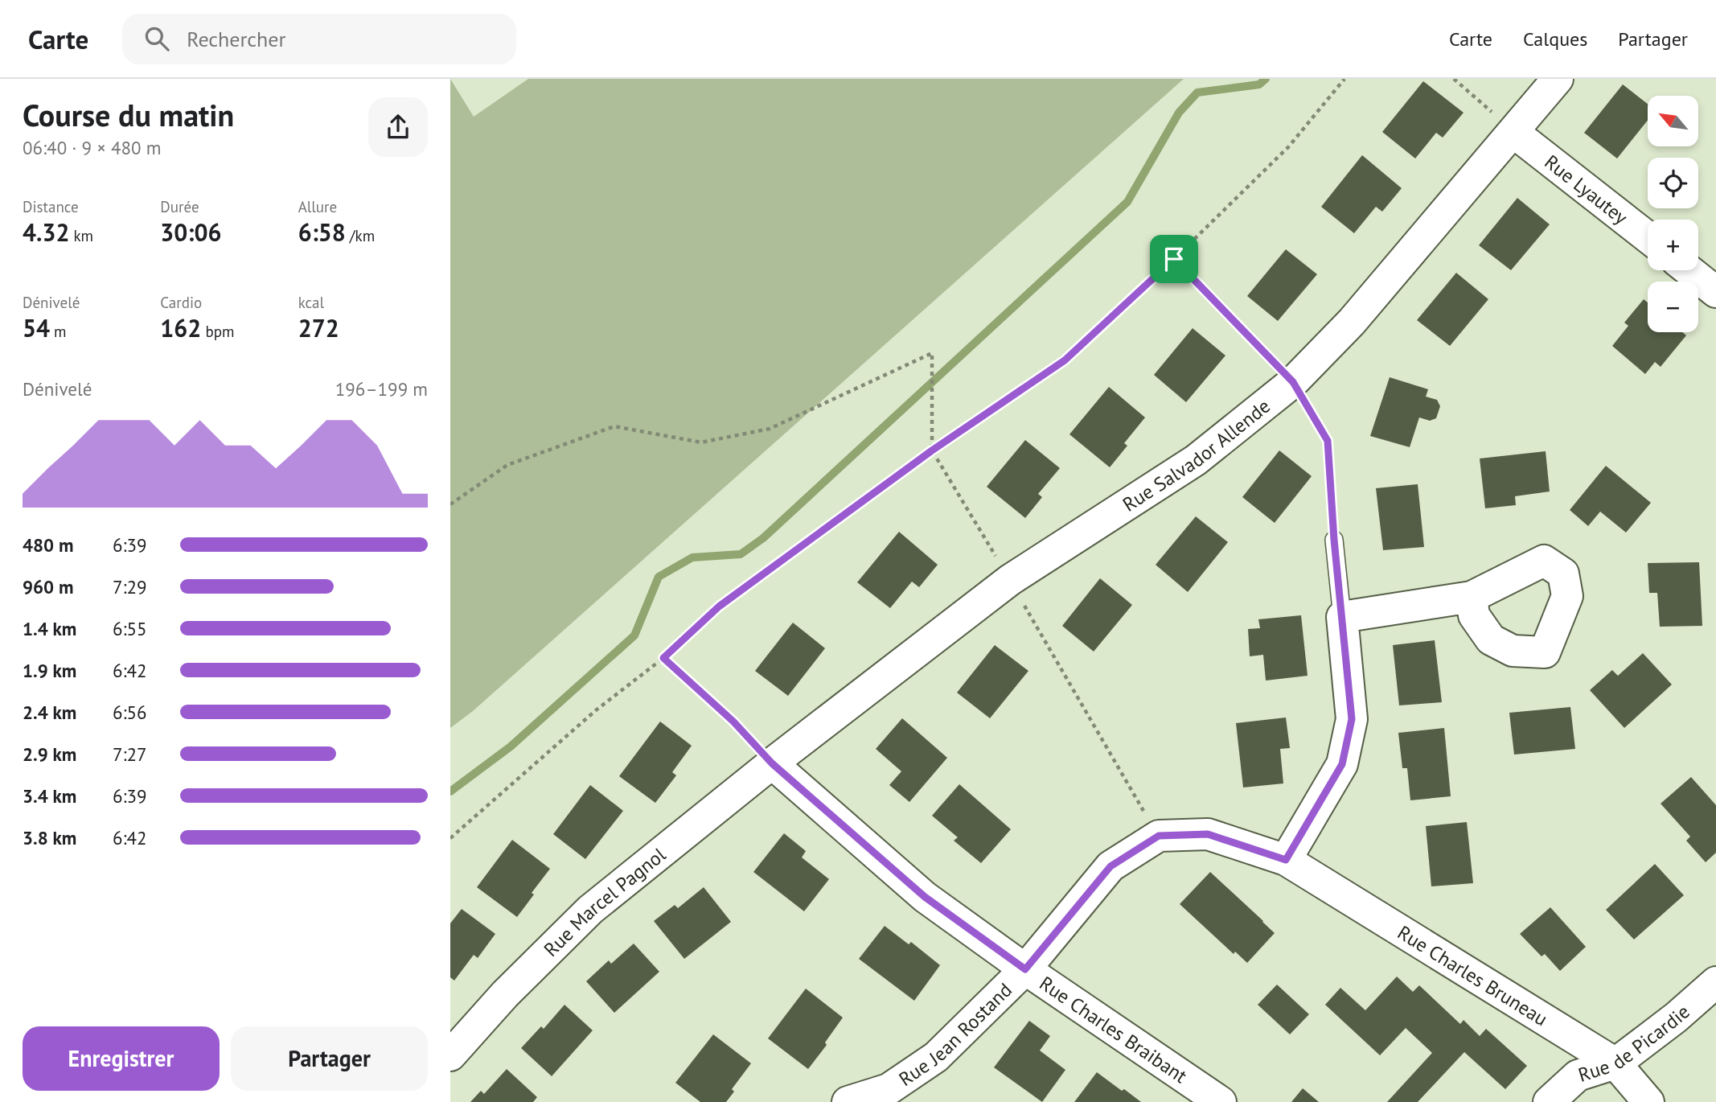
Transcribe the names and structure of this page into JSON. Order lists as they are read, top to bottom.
{
  "streets": {
    "street": [
      "Rue Lyautey",
      "Rue Salvador Allende",
      "Rue Marcel Pagnol",
      "Rue Charles Bruneau",
      "Rue Charles Braibant",
      "Rue Jean Rostand",
      "Rue de Picardie"
    ]
  },
  "crossings": [
    ["Rue Lyautey", "Rue Salvador Allende"],
    ["Rue Salvador Allende", "Rue Marcel Pagnol"],
    ["Rue Salvador Allende", "Rue Charles Braibant"],
    ["Rue Marcel Pagnol", "Rue Charles Braibant"],
    ["Rue Charles Bruneau", "Rue de Picardie"],
    ["Rue Charles Braibant", "Rue Jean Rostand"]
  ],
  "north": "top left",
  "page": {
    "header": "Carte",
    "search": "Rechercher",
    "nav": ["Carte", "Calques", "Partager"],
    "heading": ["Course du matin", "06:40 · 9 × 480 m"],
    "map_buttons": ["+", "−"],
    "stats": [
      ["Distance", "4.32 km"],
      ["Durée", "30:06"],
      ["Allure", "6:58 /km"],
      ["Dénivelé", "54 m"],
      ["Cardio", "162 bpm"],
      ["kcal", "272"]
    ],
    "chart": ["Dénivelé", "196–199 m"],
    "list": [
      {
        "name": "480 m",
        "note": "6:39"
      },
      {
        "name": "960 m",
        "note": "7:29"
      },
      {
        "name": "1.4 km",
        "note": "6:55"
      },
      {
        "name": "1.9 km",
        "note": "6:42"
      },
      {
        "name": "2.4 km",
        "note": "6:56"
      },
      {
        "name": "2.9 km",
        "note": "7:27"
      },
      {
        "name": "3.4 km",
        "note": "6:39"
      },
      {
        "name": "3.8 km",
        "note": "6:42"
      }
    ],
    "buttons": ["Enregistrer", "Partager"]
  }
}
